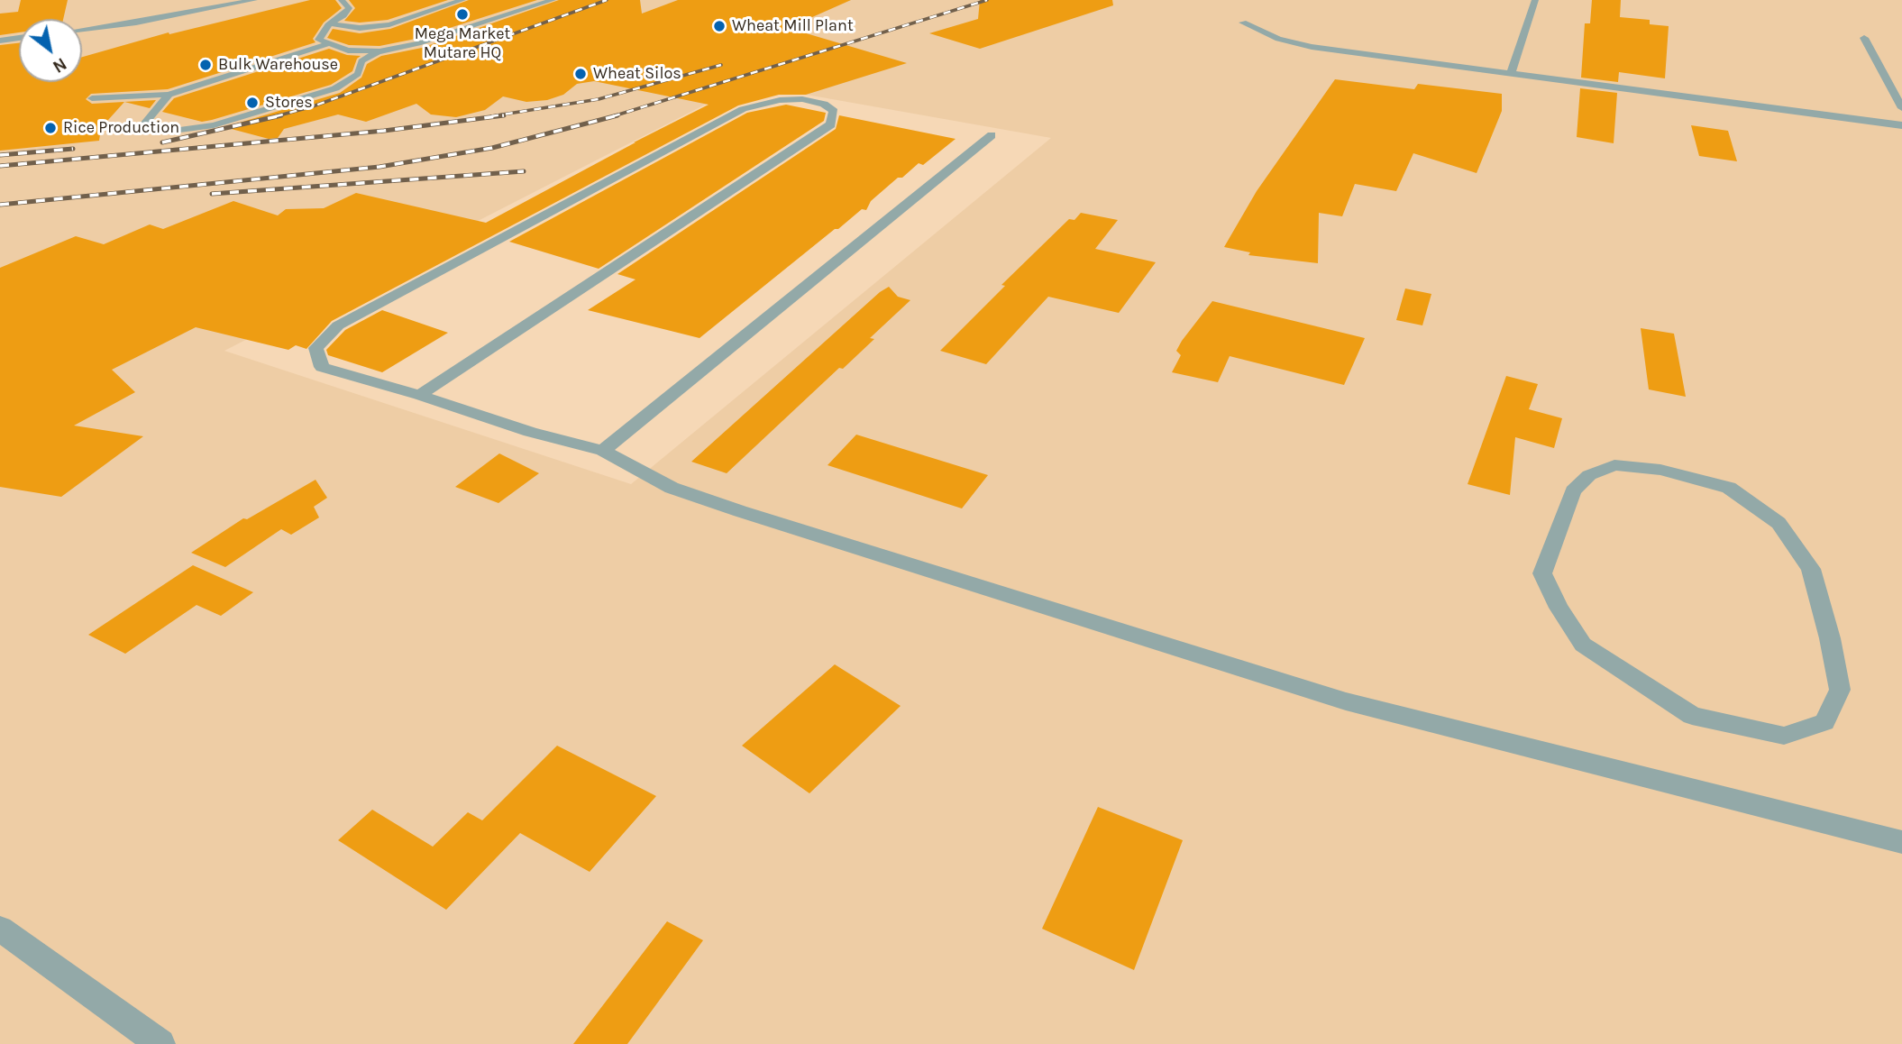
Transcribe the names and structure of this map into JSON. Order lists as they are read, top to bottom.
{
  "places": [
    "Mega Market Mutare HQ",
    "Wheat Mill Plant",
    "Bulk Warehouse",
    "Wheat Silos",
    "Stores",
    "Rice Production"
  ],
  "north": "bottom right"
}
